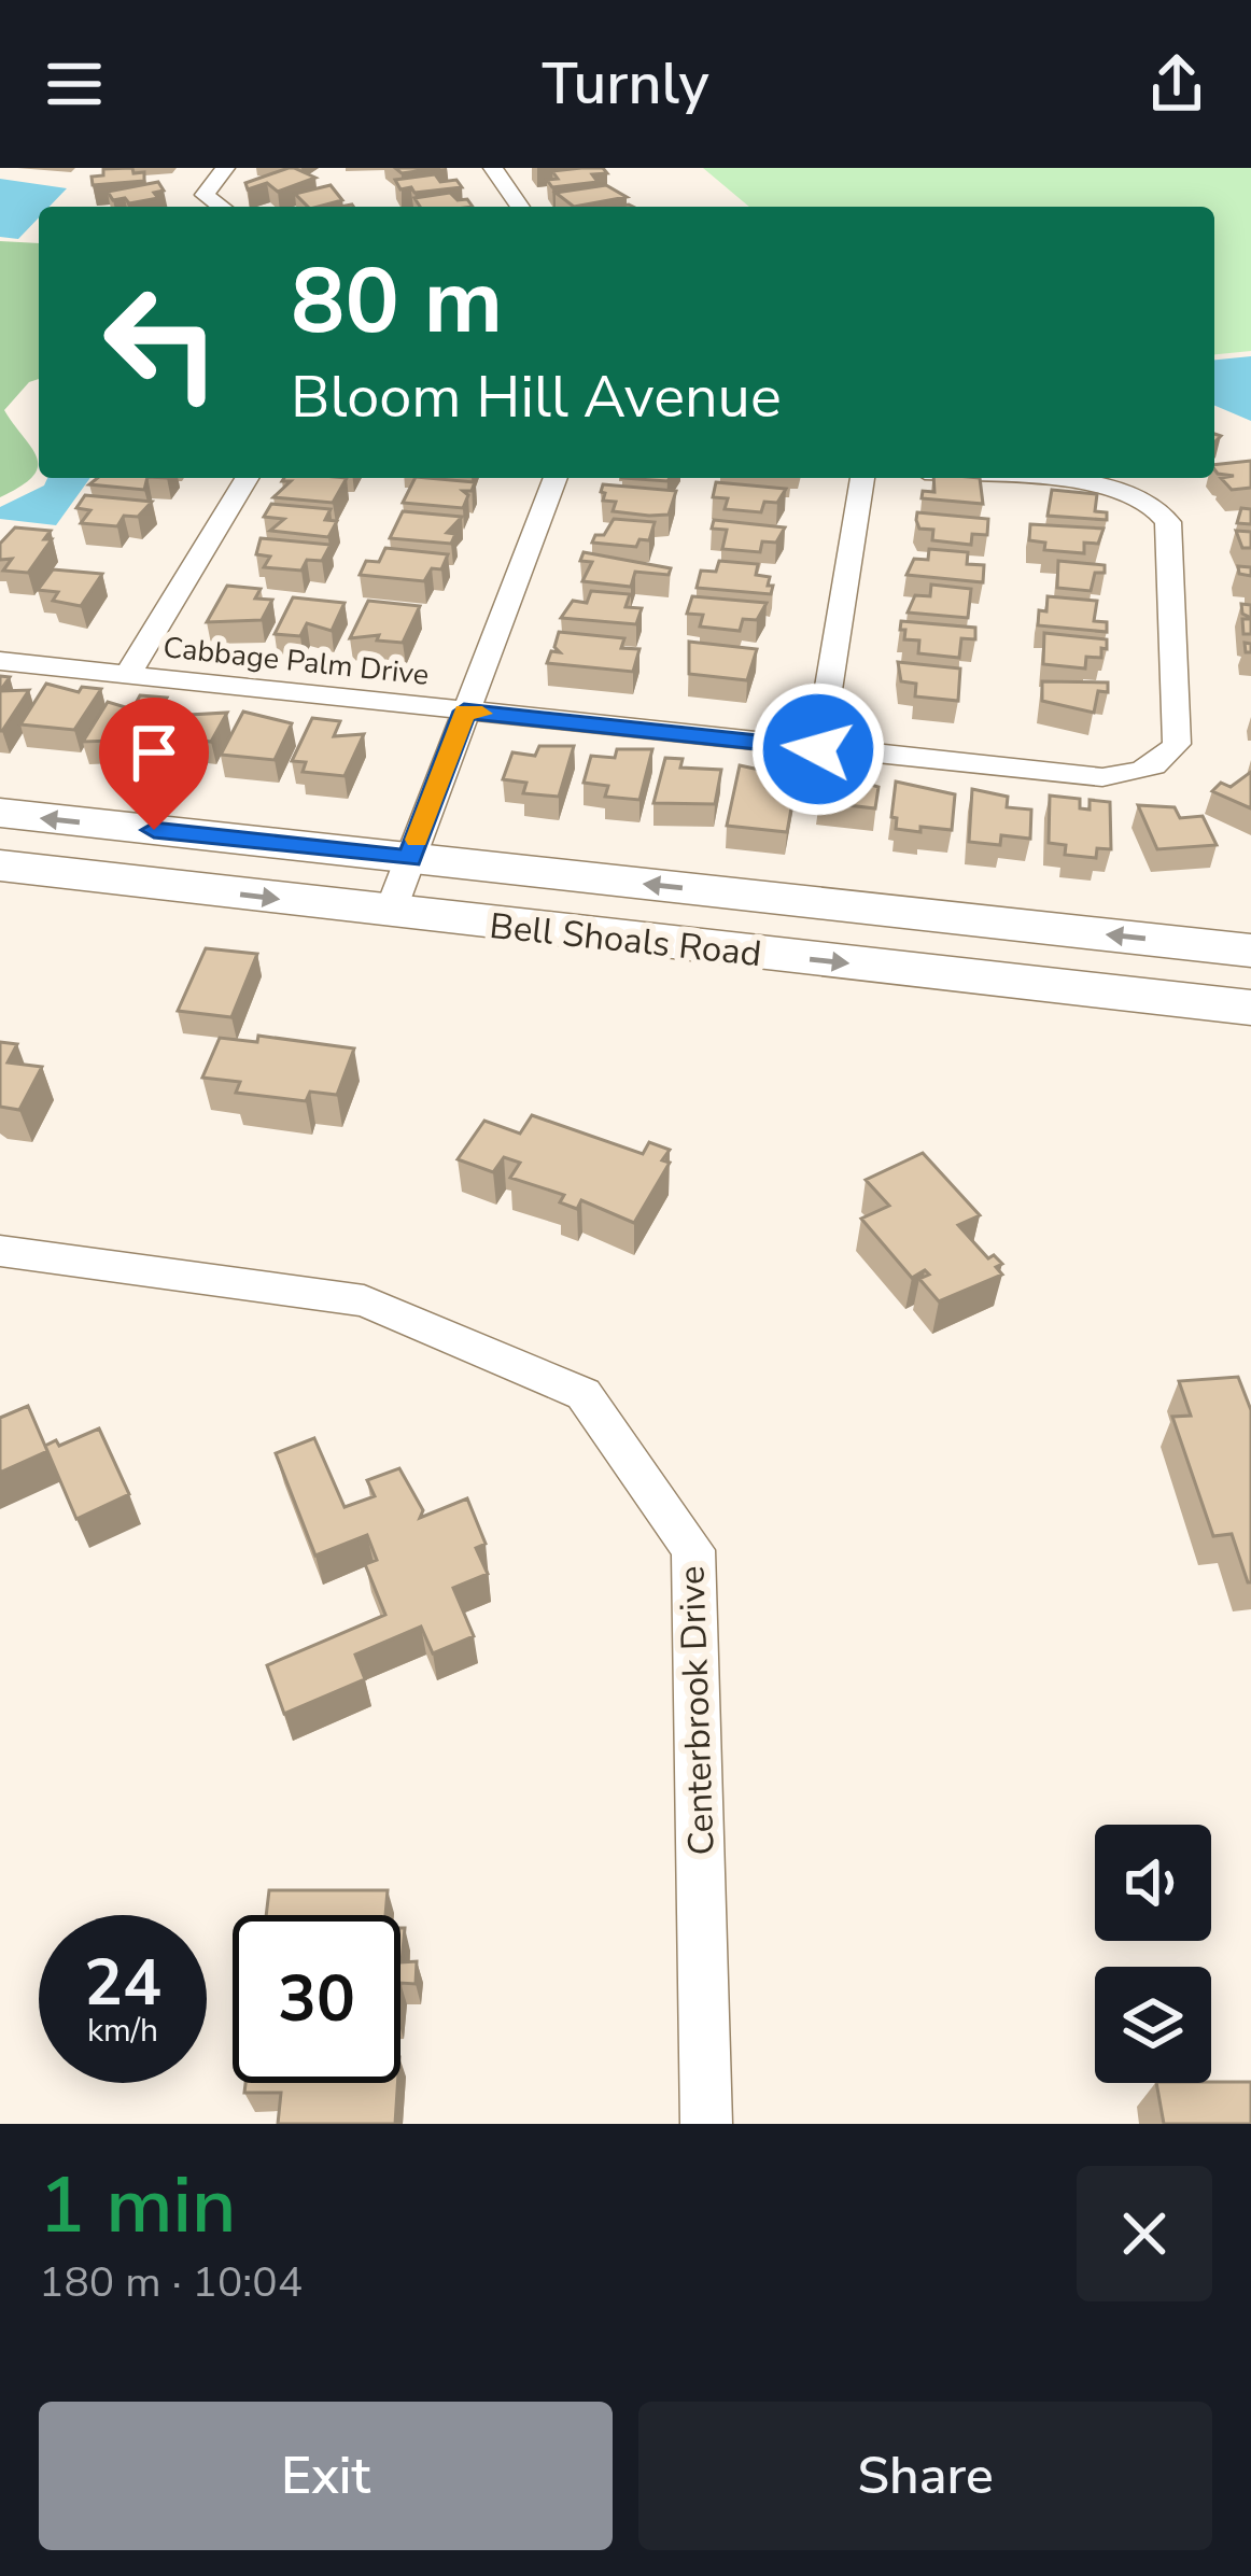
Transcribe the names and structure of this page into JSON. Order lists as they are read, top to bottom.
{
  "streets": {
    "main road": ["Bell Shoals Road"],
    "street": ["Cabbage Palm Drive", "Centerbrook Drive"]
  },
  "page": {
    "header": "Turnly",
    "turn": ["80 m", "Bloom Hill Avenue"],
    "speed": "24 km/h",
    "limit": "30",
    "heading": ["1 min", "180 m · 10:04"],
    "buttons": ["Exit", "Share"]
  }
}
